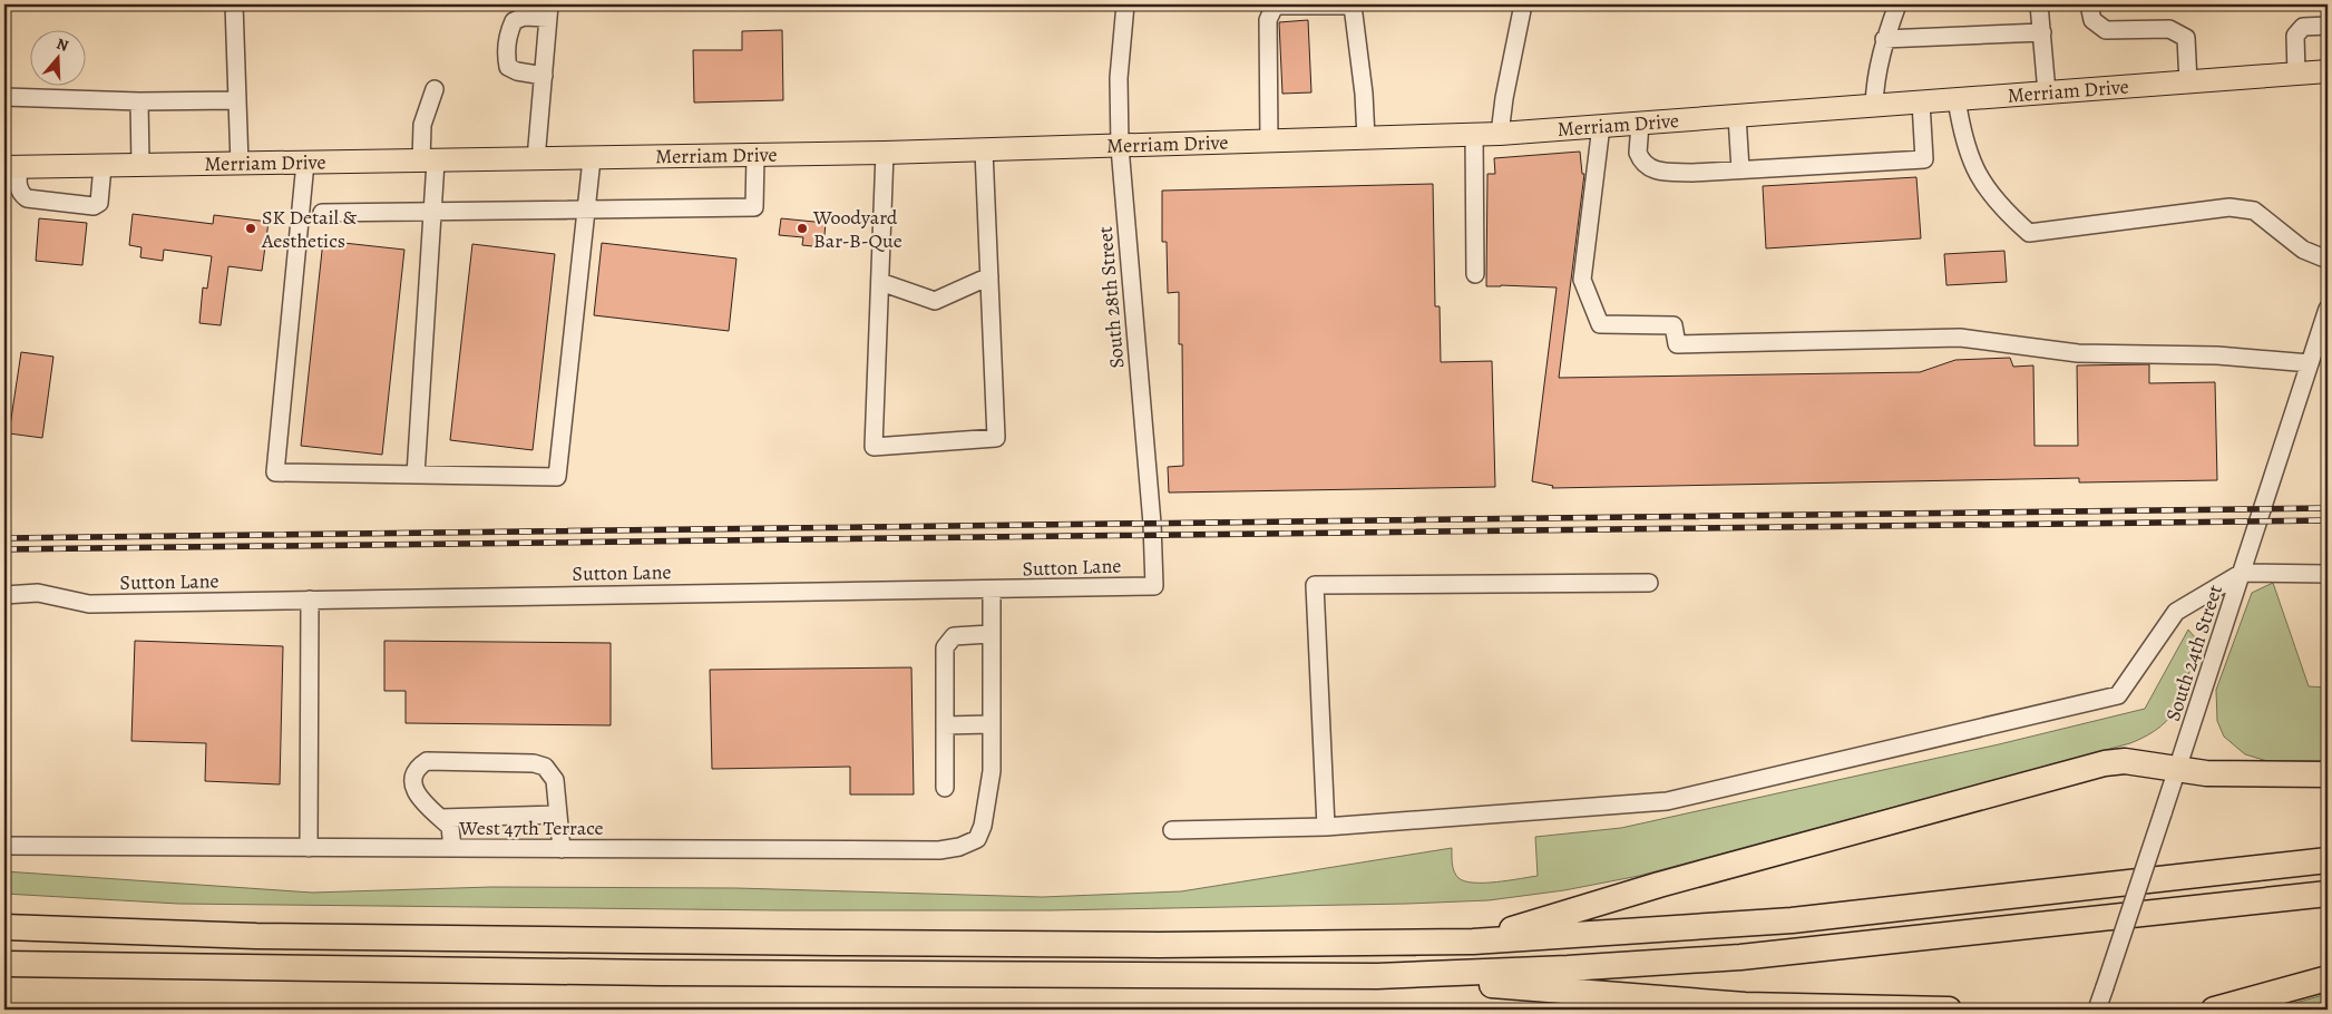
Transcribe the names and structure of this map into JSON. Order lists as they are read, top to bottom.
{
  "streets": {
    "main road": ["Merriam Drive"],
    "street": [
      "South 28th Street",
      "Sutton Lane",
      "South 24th Street",
      "West 47th Terrace"
    ]
  },
  "crossings": [
    ["Merriam Drive", "South 28th Street"],
    ["South 28th Street", "Sutton Lane"]
  ],
  "places": ["SK Detail & Aesthetics", "Woodyard Bar-B-Que"],
  "north": "top"
}
